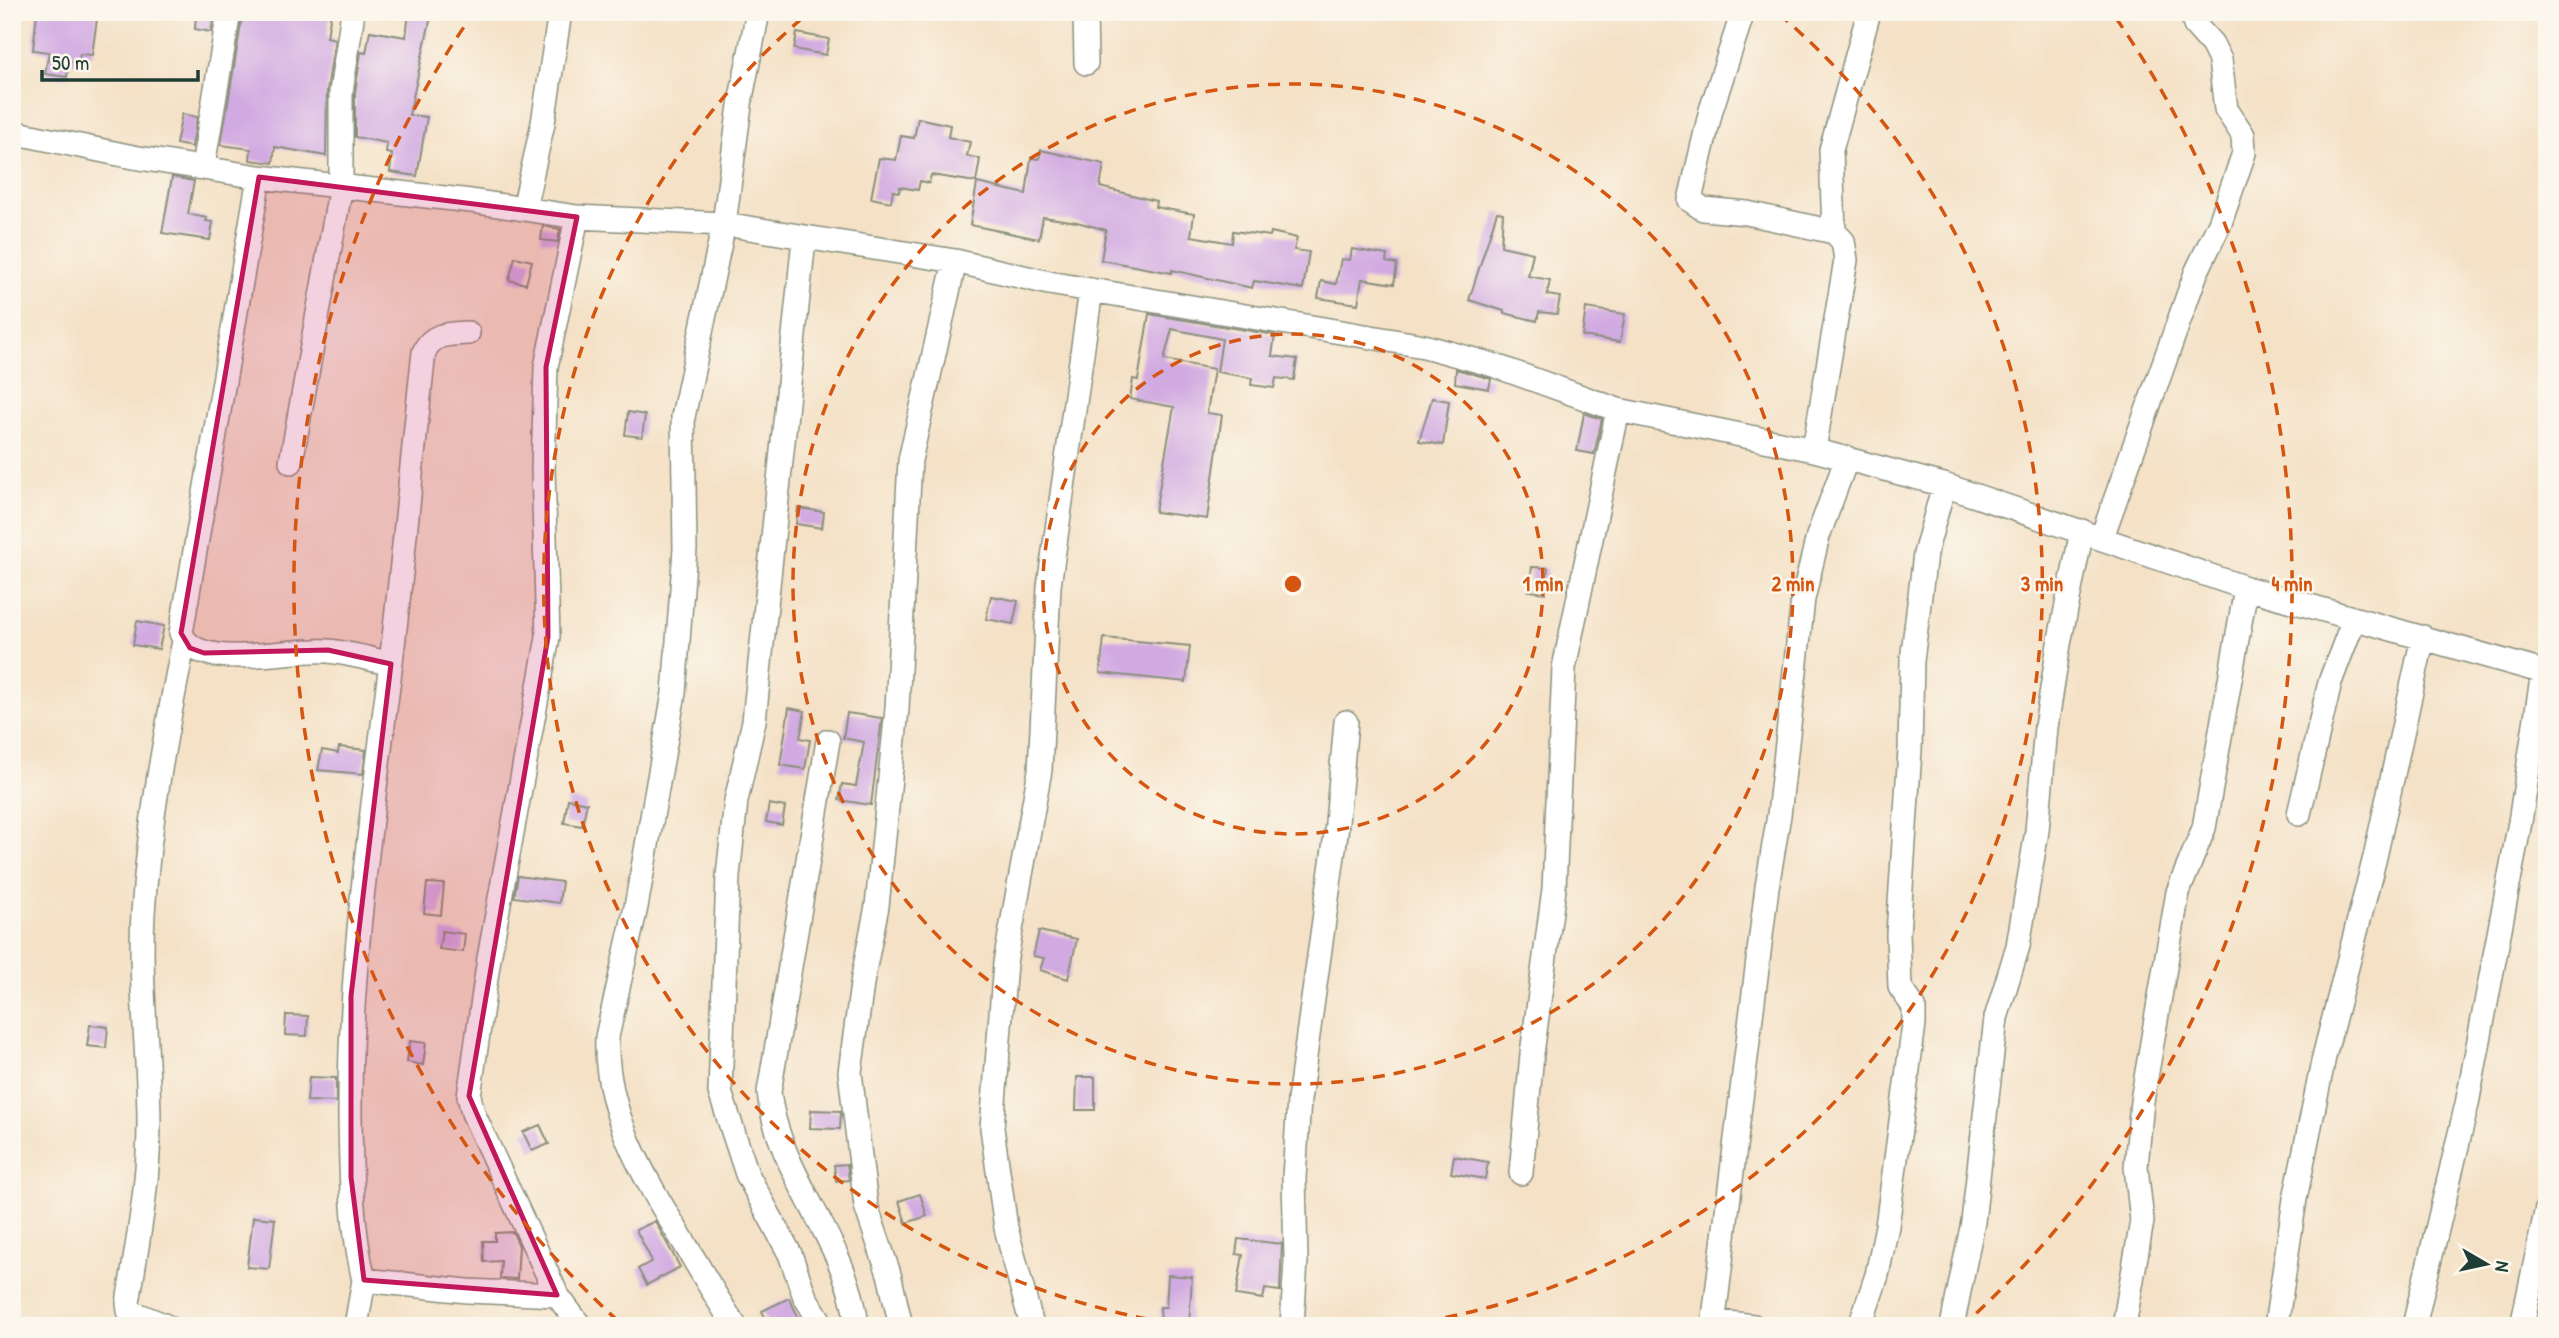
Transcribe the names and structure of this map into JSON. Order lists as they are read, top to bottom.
{
  "scale_bar": "50 m",
  "north": "right",
  "rings": [
    "1 min",
    "2 min",
    "3 min",
    "4 min"
  ]
}
